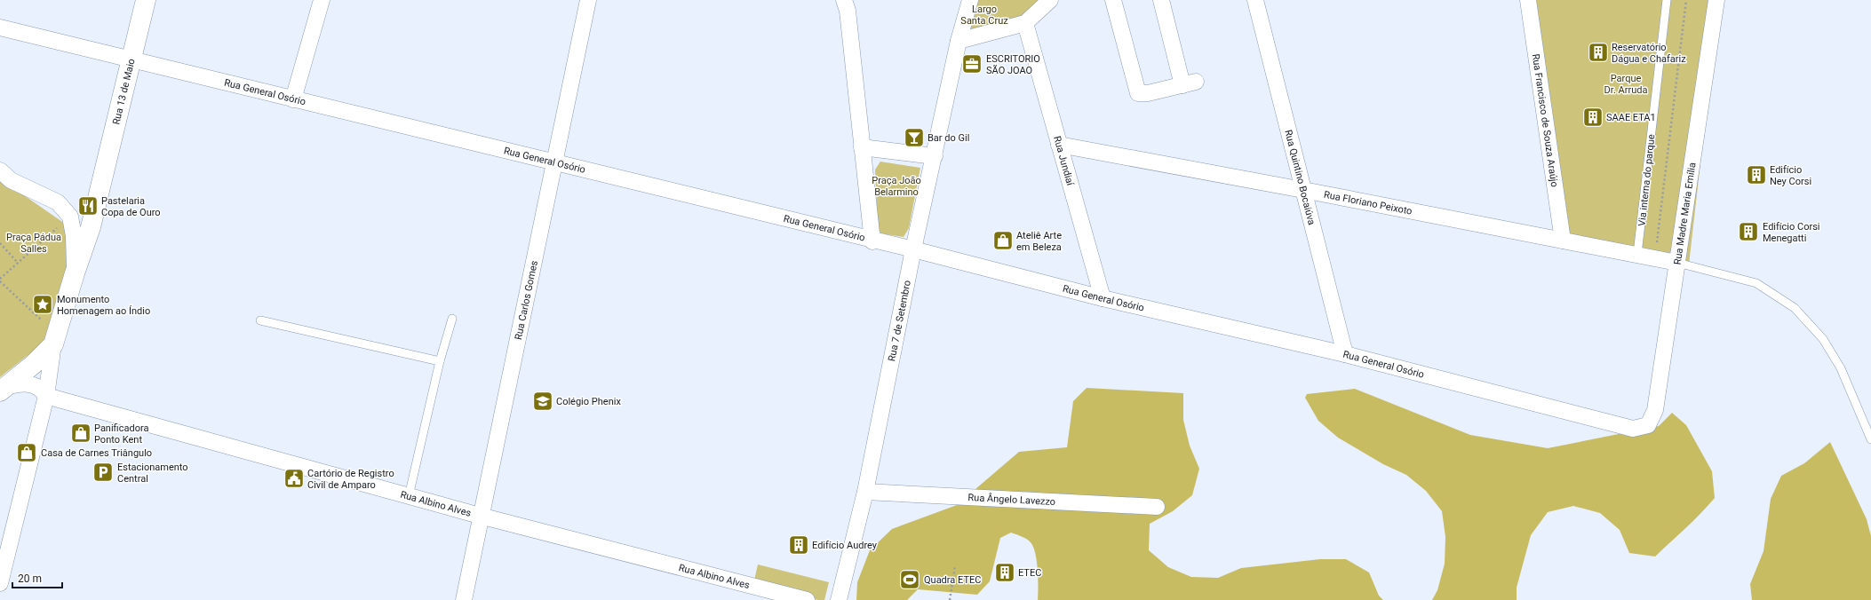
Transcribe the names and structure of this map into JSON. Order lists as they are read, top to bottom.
{
  "streets": {
    "street": [
      "Rua 13 de Maio",
      "Rua General Osório",
      "Rua Francisco de Souza Araújo",
      "Rua Jundiaí",
      "Rua Quintino Bocaiúva",
      "Rua Floriano Peixoto",
      "Rua Madre Maria Emília",
      "Rua Carlos Gomes",
      "Rua 7 de Setembro",
      "Rua Ângelo Lavezzo",
      "Rua Albino Alves"
    ],
    "lane": ["Via interna do parque"]
  },
  "crossings": [
    ["Rua 13 de Maio", "Rua General Osório"],
    ["Rua General Osório", "Rua Jundiaí"],
    ["Rua General Osório", "Rua Quintino Bocaiúva"],
    ["Rua General Osório", "Rua Madre Maria Emília"],
    ["Rua General Osório", "Rua Carlos Gomes"],
    ["Rua General Osório", "Rua 7 de Setembro"],
    ["Rua Francisco de Souza Araújo", "Rua Floriano Peixoto"],
    ["Rua Jundiaí", "Rua Floriano Peixoto"],
    ["Rua Quintino Bocaiúva", "Rua Floriano Peixoto"],
    ["Via interna do parque", "Rua Floriano Peixoto"],
    ["Rua Floriano Peixoto", "Rua Madre Maria Emília"],
    ["Rua Carlos Gomes", "Rua Albino Alves"],
    ["Rua 7 de Setembro", "Rua Ângelo Lavezzo"]
  ],
  "parks": [
    "Largo Santa Cruz",
    "Parque Dr. Arruda",
    "Praça João Belarmino",
    "Praça Pádua Salles"
  ],
  "places": {
    "building": [
      "Reservatório Dágua e Chafariz",
      "SAAE ETA1",
      "Edifício Ney Corsi",
      "Edifício Corsi Menegatti",
      "Edifício Audrey",
      "ETEC"
    ],
    "office": ["ESCRITORIO SÃO JOAO"],
    "bar": ["Bar do Gil"],
    "restaurant": ["Pastelaria Copa de Ouro"],
    "shop": ["Ateliê Arte em Beleza", "Panificadora Ponto Kent", "Casa de Carnes Triângulo"],
    "place": ["Monumento Homenagem ao Índio"],
    "school or university": ["Colégio Phenix"],
    "parking": ["Estacionamento Central"],
    "public building": ["Cartório de Registro Civil de Amparo"],
    "sports": ["Quadra ETEC"]
  },
  "scale_bar": "20 m"
}
